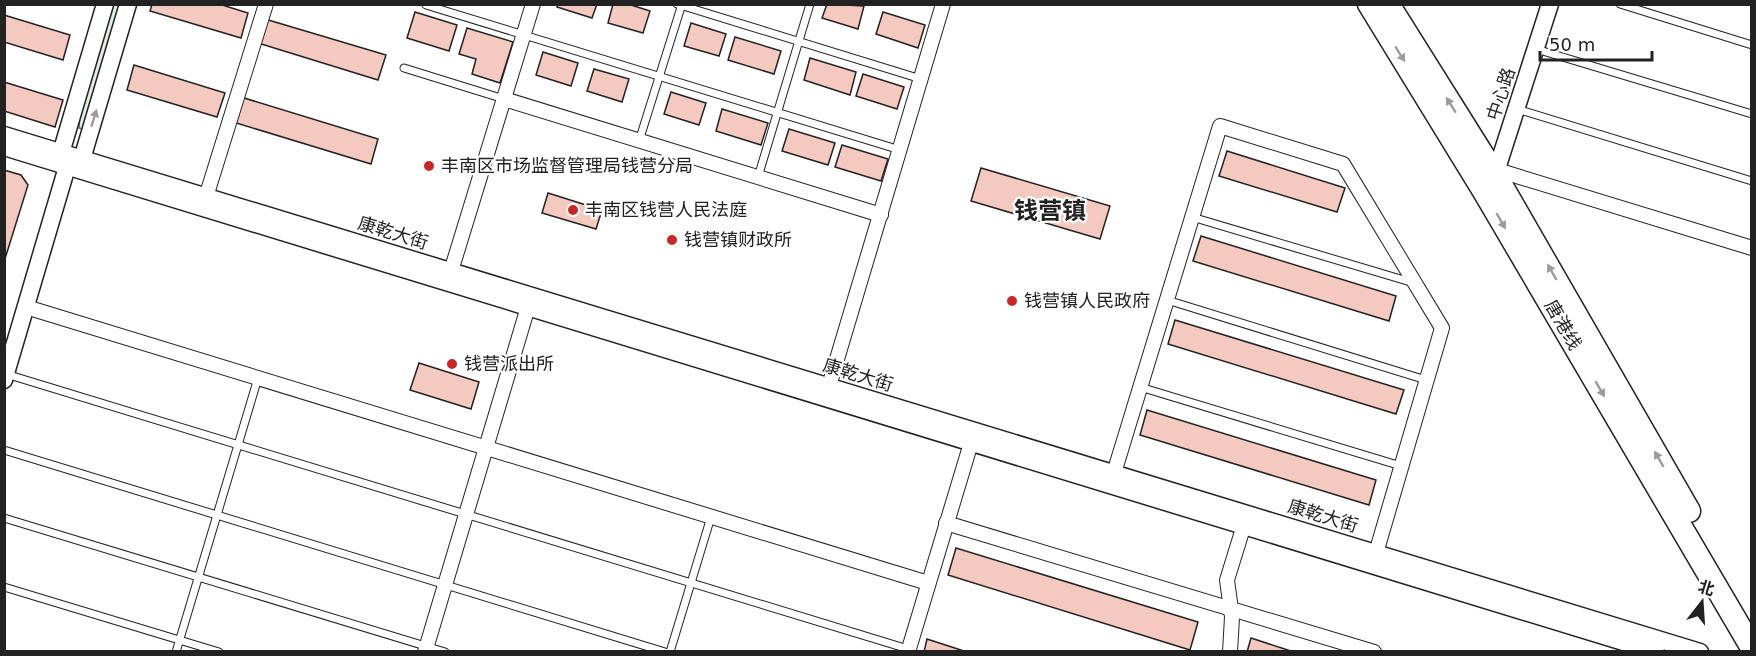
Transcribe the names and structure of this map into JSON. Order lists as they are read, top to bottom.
{
  "streets": {
    "highway": ["唐港线"],
    "street": ["中心路", "康乾大街"]
  },
  "crossings": [
    ["中心路", "唐港线"]
  ],
  "districts": ["钱营镇"],
  "places": [
    "丰南区市场监督管理局钱营分局",
    "丰南区钱营人民法庭",
    "钱营镇财政所",
    "钱营镇人民政府",
    "钱营派出所"
  ],
  "scale_bar": "50 m",
  "north": "top"
}
